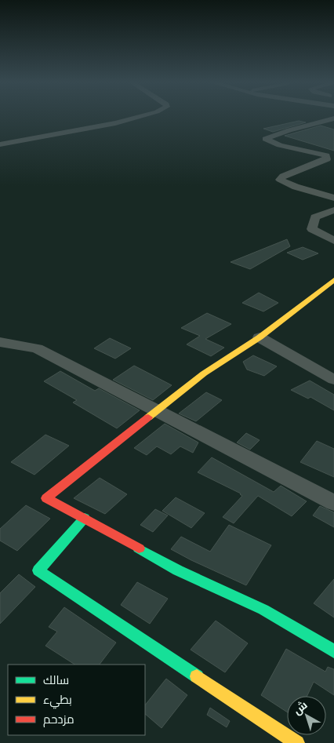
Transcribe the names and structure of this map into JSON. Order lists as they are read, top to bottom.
{
  "legend": ["سالك", "بطيء", "مزدحم"],
  "north": "top left"
}
